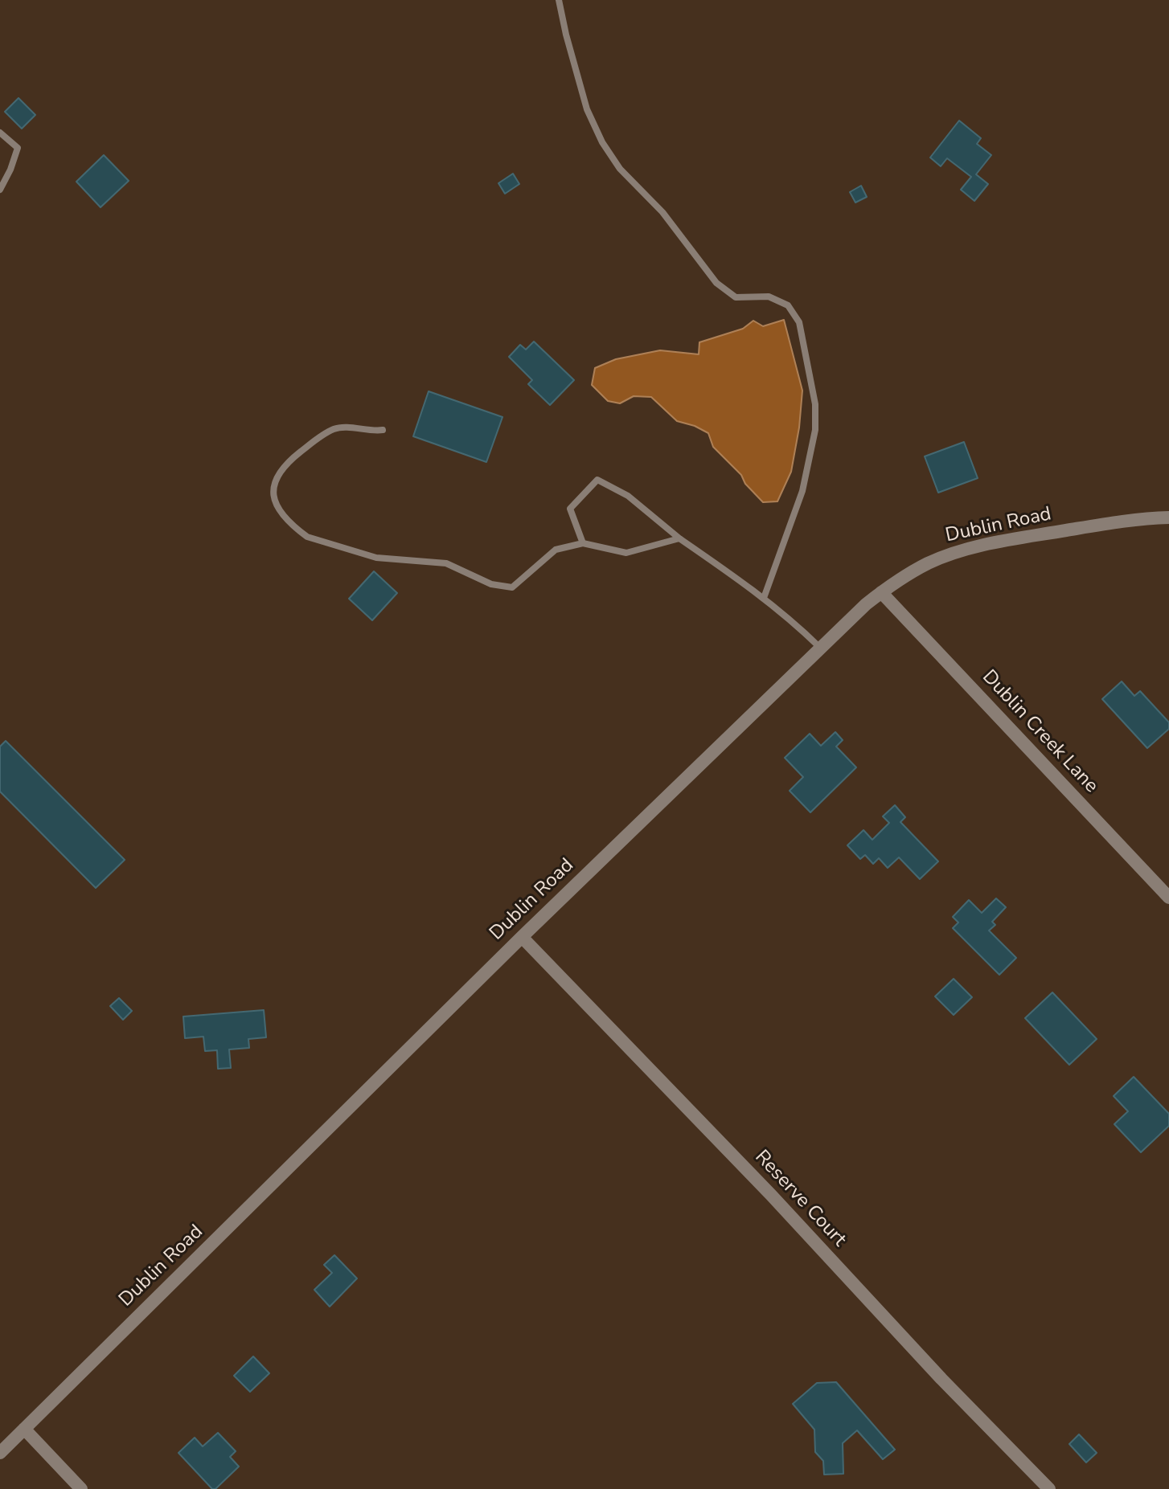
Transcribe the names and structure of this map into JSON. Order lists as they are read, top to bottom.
{
  "streets": {
    "street": ["Dublin Road", "Dublin Creek Lane", "Reserve Court"]
  },
  "crossings": [
    ["Dublin Road", "Dublin Creek Lane"],
    ["Dublin Road", "Reserve Court"]
  ]
}
